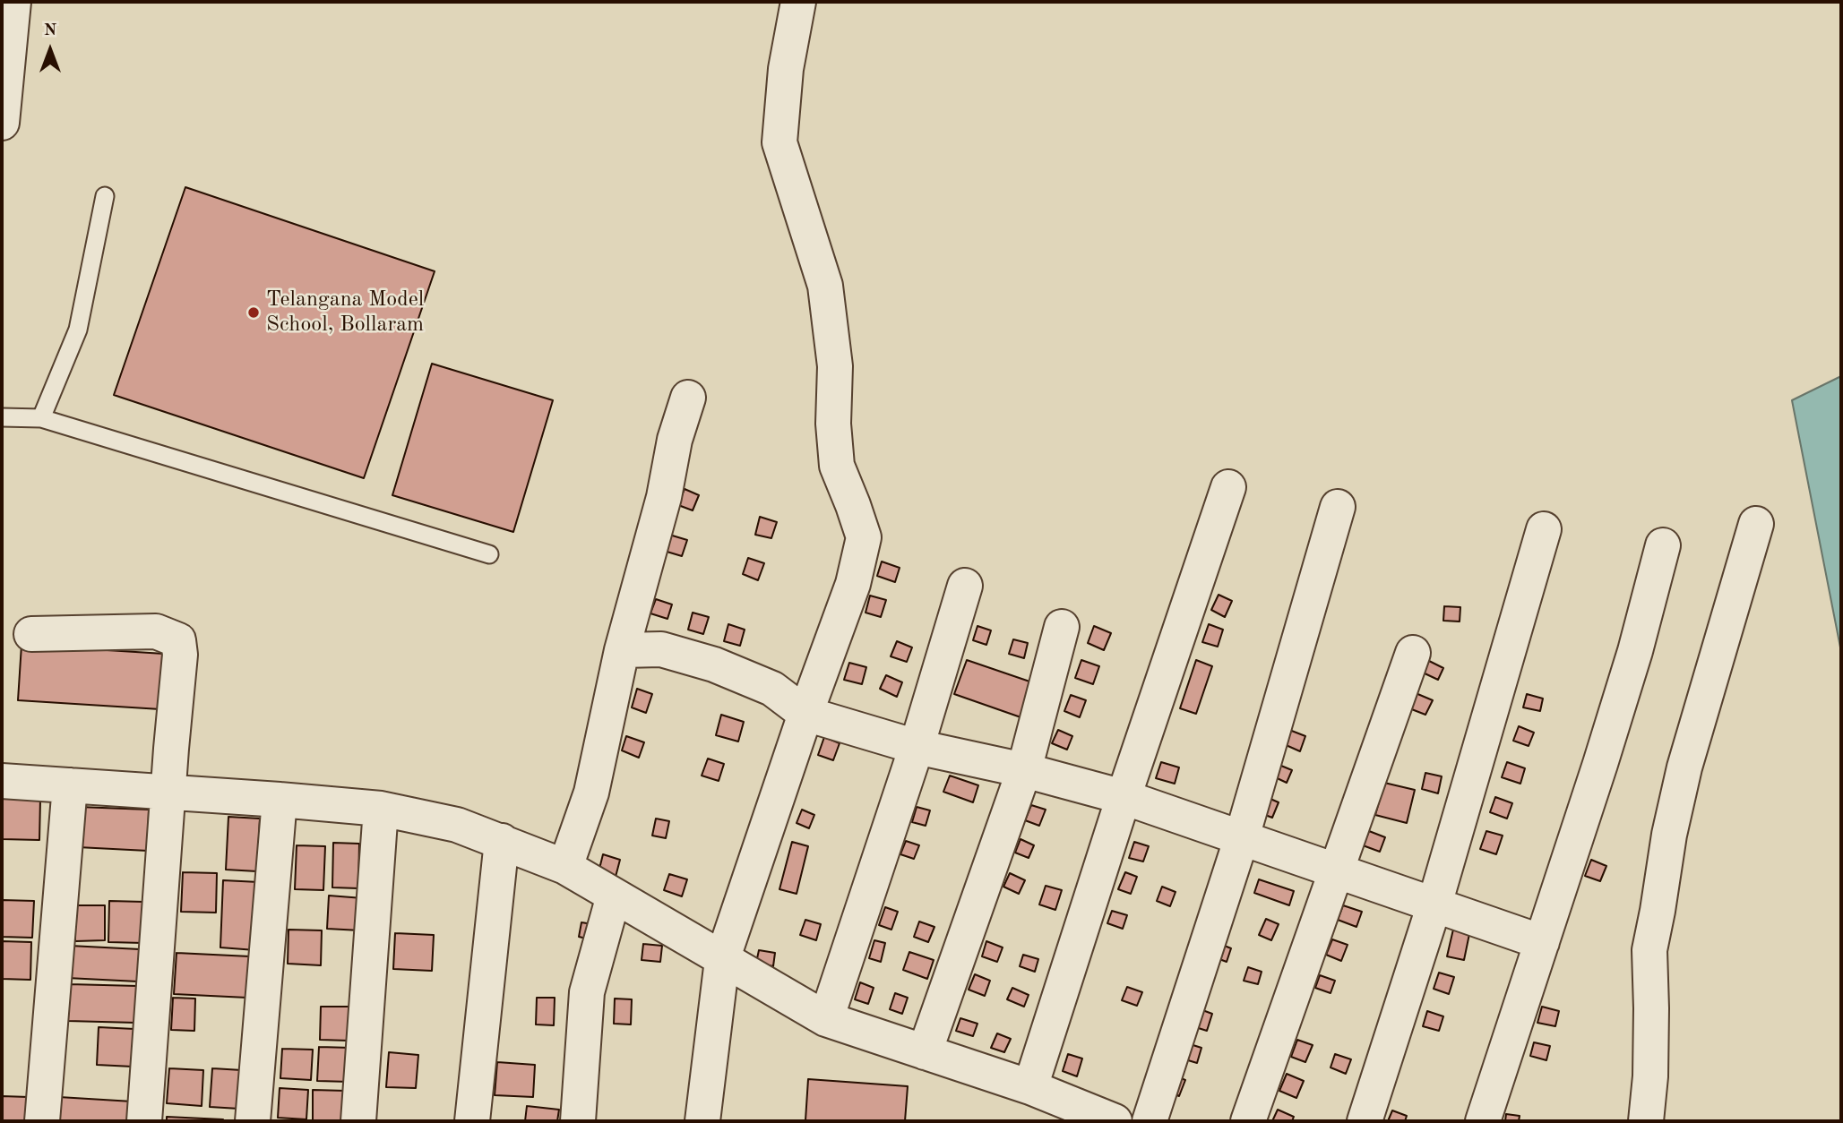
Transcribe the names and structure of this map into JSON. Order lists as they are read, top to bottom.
{
  "places": ["Telangana Model School, Bollaram"],
  "north": "top"
}
